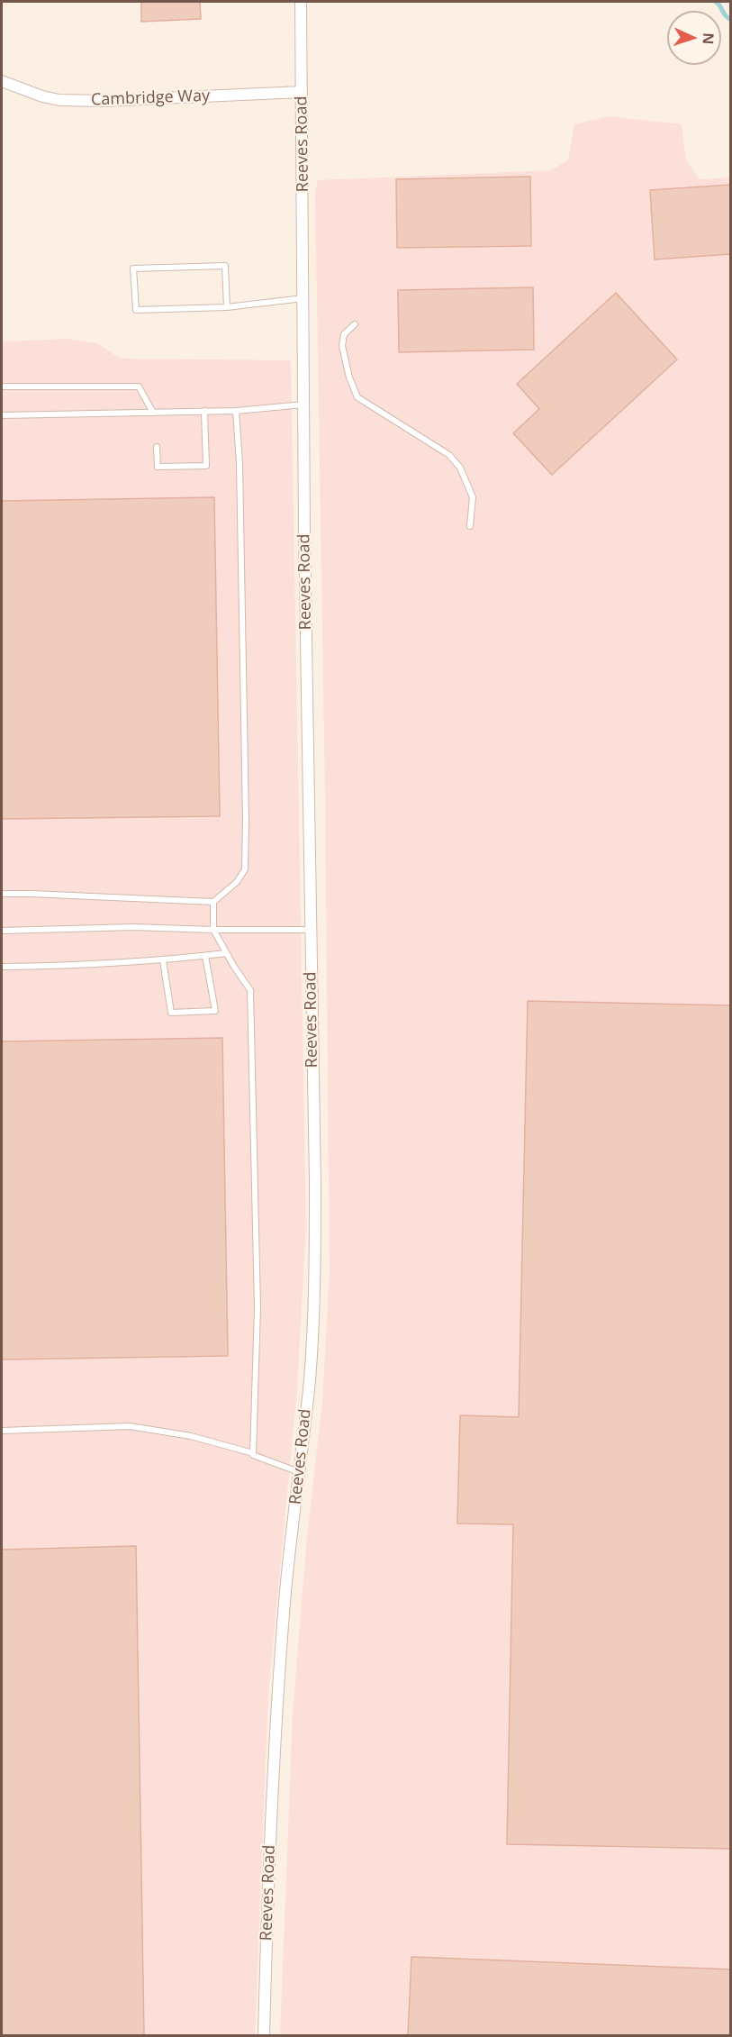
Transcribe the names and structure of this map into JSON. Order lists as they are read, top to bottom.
{
  "streets": {
    "street": ["Cambridge Way", "Reeves Road"]
  },
  "crossings": [
    ["Cambridge Way", "Reeves Road"]
  ],
  "north": "right"
}
